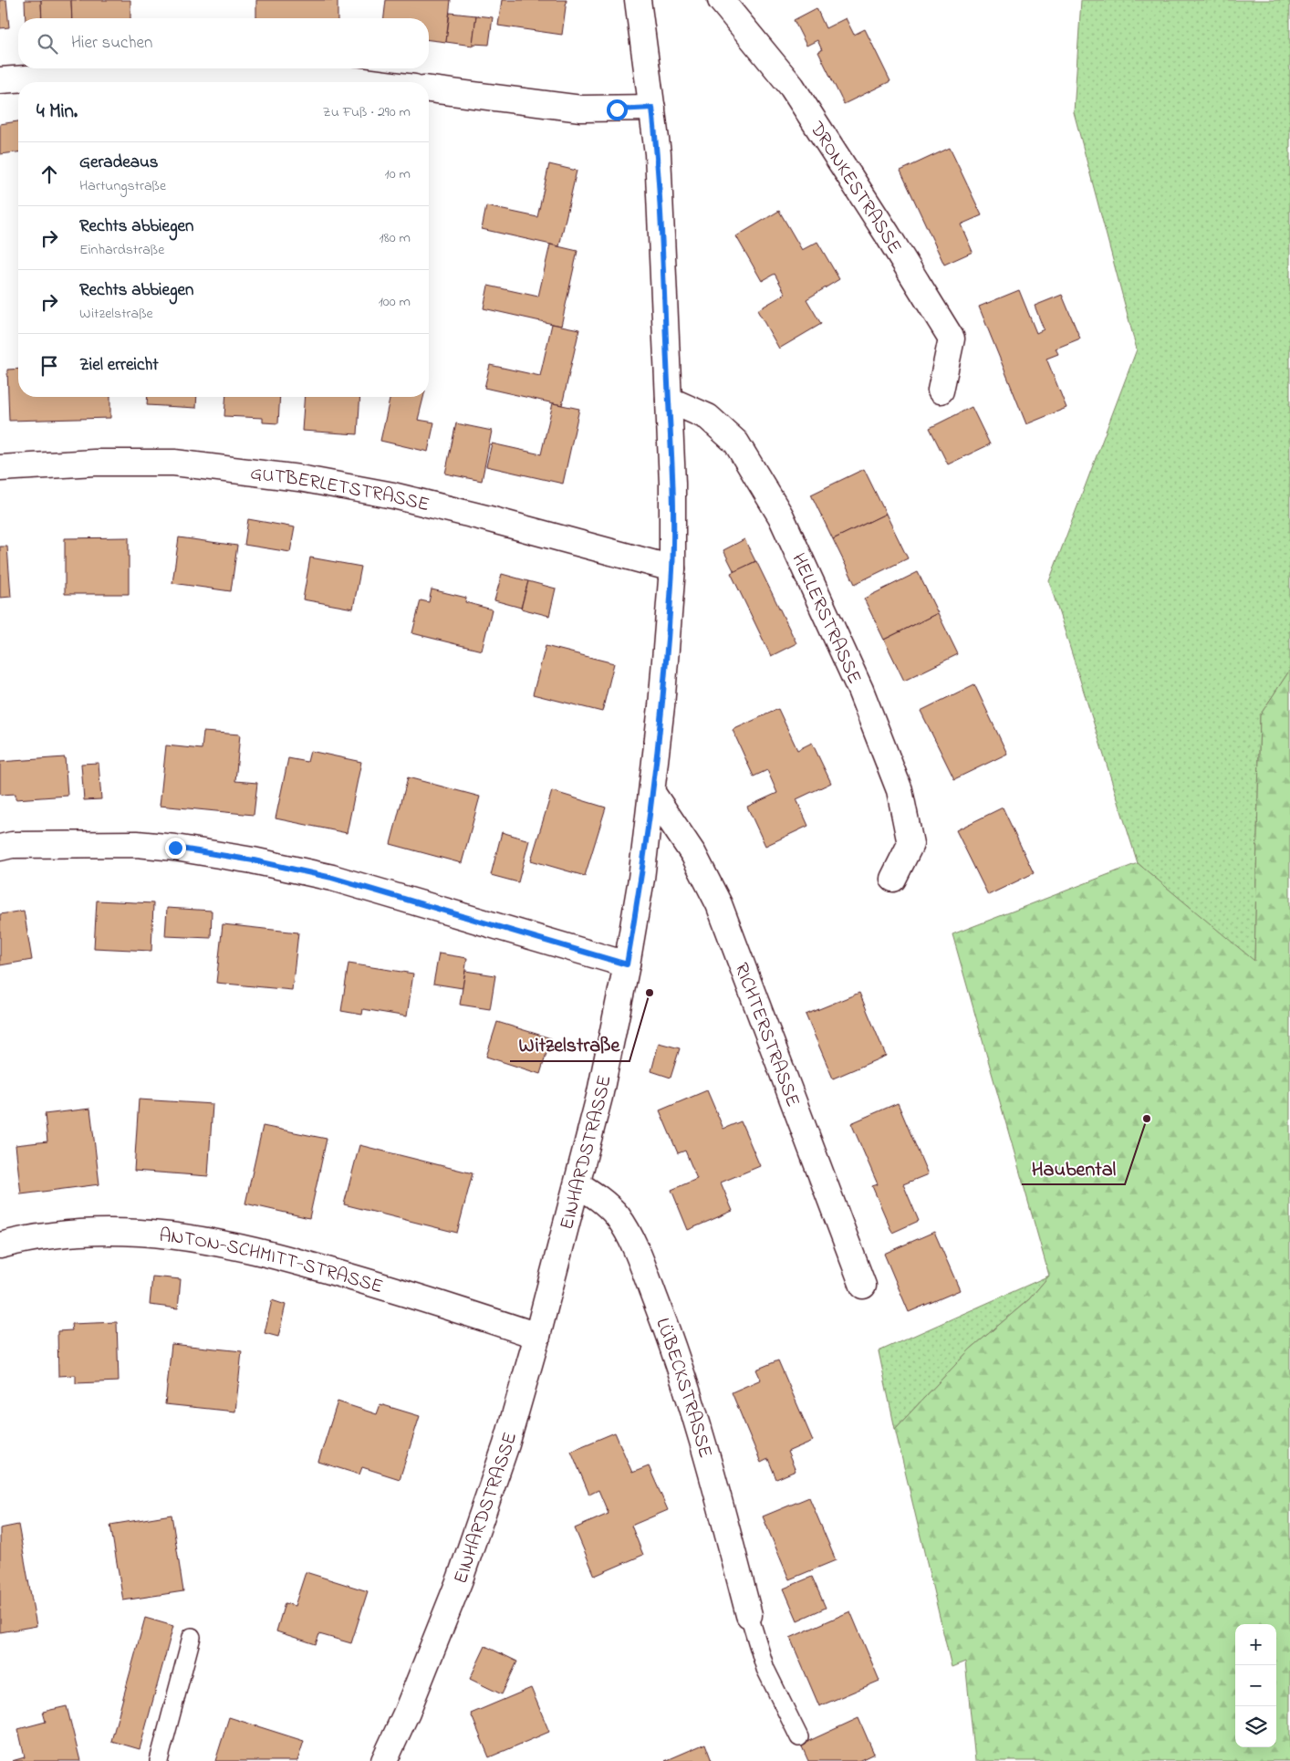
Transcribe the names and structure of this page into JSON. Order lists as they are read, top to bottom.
{
  "streets": {
    "street": [
      "DRONKESTRASSE",
      "GUTBERLETSTRASSE",
      "HELLERSTRASSE",
      "RICHTERSTRASSE",
      "EINHARDSTRASSE",
      "ANTON-SCHMITT-STRASSE",
      "LÜBECKSTRASSE"
    ]
  },
  "crossings": [
    ["GUTBERLETSTRASSE", "EINHARDSTRASSE"],
    ["HELLERSTRASSE", "EINHARDSTRASSE"],
    ["RICHTERSTRASSE", "EINHARDSTRASSE"],
    ["EINHARDSTRASSE", "ANTON-SCHMITT-STRASSE"],
    ["EINHARDSTRASSE", "LÜBECKSTRASSE"]
  ],
  "places": ["Witzelstraße", "Haubental"],
  "page": {
    "search": "Hier suchen",
    "heading": ["4 Min.", "Zu Fuß · 290 m"],
    "list": [
      ["Geradeaus", "Hartungstraße", "10 m"],
      ["Rechts abbiegen", "Einhardstraße", "180 m"],
      ["Rechts abbiegen", "Witzelstraße", "100 m"],
      "Ziel erreicht"
    ],
    "map_buttons": ["+", "−"]
  }
}
